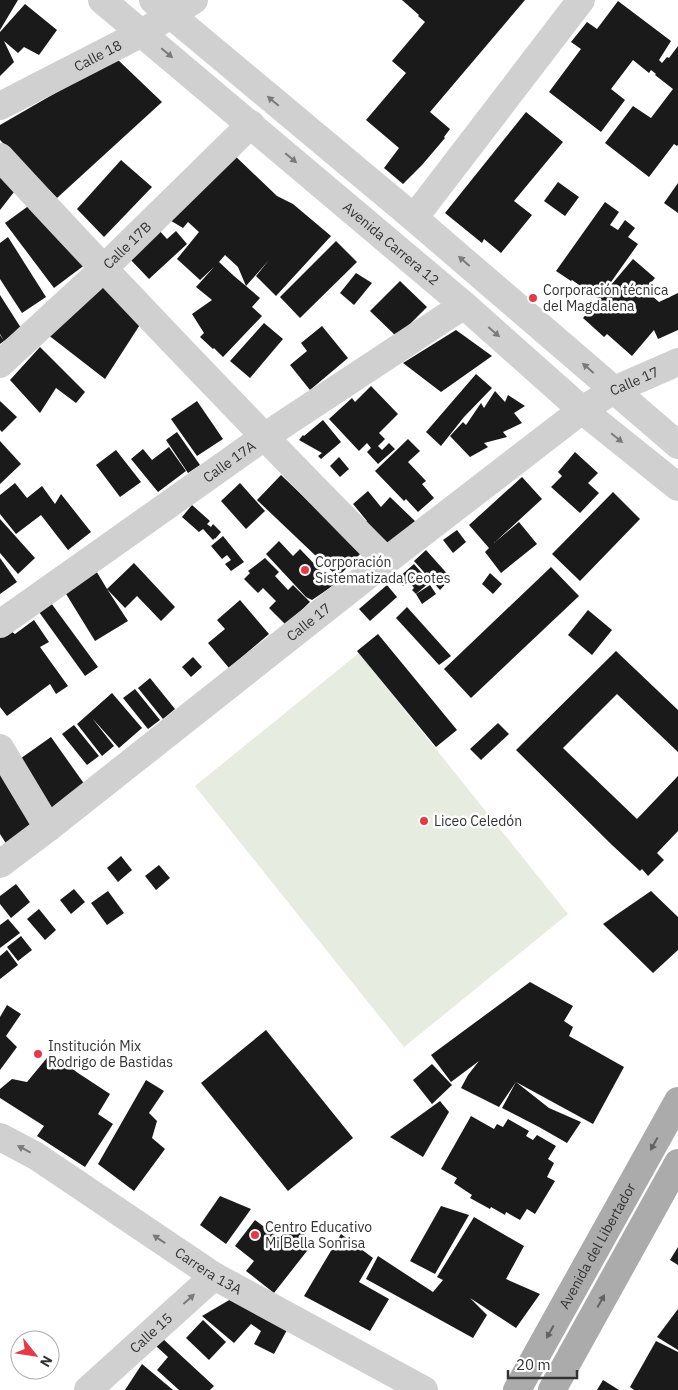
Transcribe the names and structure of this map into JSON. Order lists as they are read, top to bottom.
{
  "streets": {
    "main road": ["Avenida del Libertador"],
    "street": [
      "Calle 18",
      "Avenida Carrera 12",
      "Calle 17B",
      "Calle 17",
      "Calle 17A",
      "Carrera 13A",
      "Calle 15"
    ]
  },
  "crossings": [
    ["Calle 18", "Avenida Carrera 12"],
    ["Avenida Carrera 12", "Calle 17B"],
    ["Avenida Carrera 12", "Calle 17"],
    ["Avenida Carrera 12", "Calle 17A"],
    ["Carrera 13A", "Calle 15"]
  ],
  "one_way": ["Carrera 13A", "Calle 15"],
  "places": [
    "Corporación técnica del Magdalena",
    "Corporación Sistematizada Ceotes",
    "Liceo Celedón",
    "Institución Mix Rodrigo de Bastidas",
    "Centro Educativo Mi Bella Sonrisa"
  ],
  "scale_bar": "20 m",
  "north": "bottom right"
}
